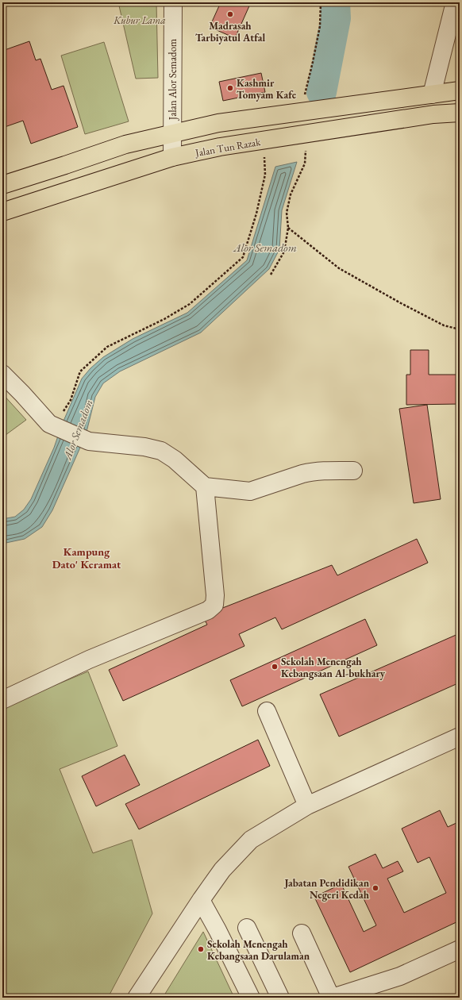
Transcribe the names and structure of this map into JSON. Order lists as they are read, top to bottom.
{
  "streets": {
    "main road": ["Jalan Tun Razak"],
    "street": ["Jalan Alor Semadom"]
  },
  "crossings": [
    ["Jalan Alor Semadom", "Jalan Tun Razak"]
  ],
  "districts": ["Kampung Dato' Keramat"],
  "water": ["Alor Semadom"],
  "parks": ["Kubur Lama"],
  "places": [
    "Madrasah Tarbiyatul Atfal",
    "Kashmir Tomyam Kafe",
    "Sekolah Menengah Kebangsaan Al-bukhary",
    "Jabatan Pendidikan Negeri Kedah",
    "Sekolah Menengah Kebangsaan Darulaman"
  ]
}
